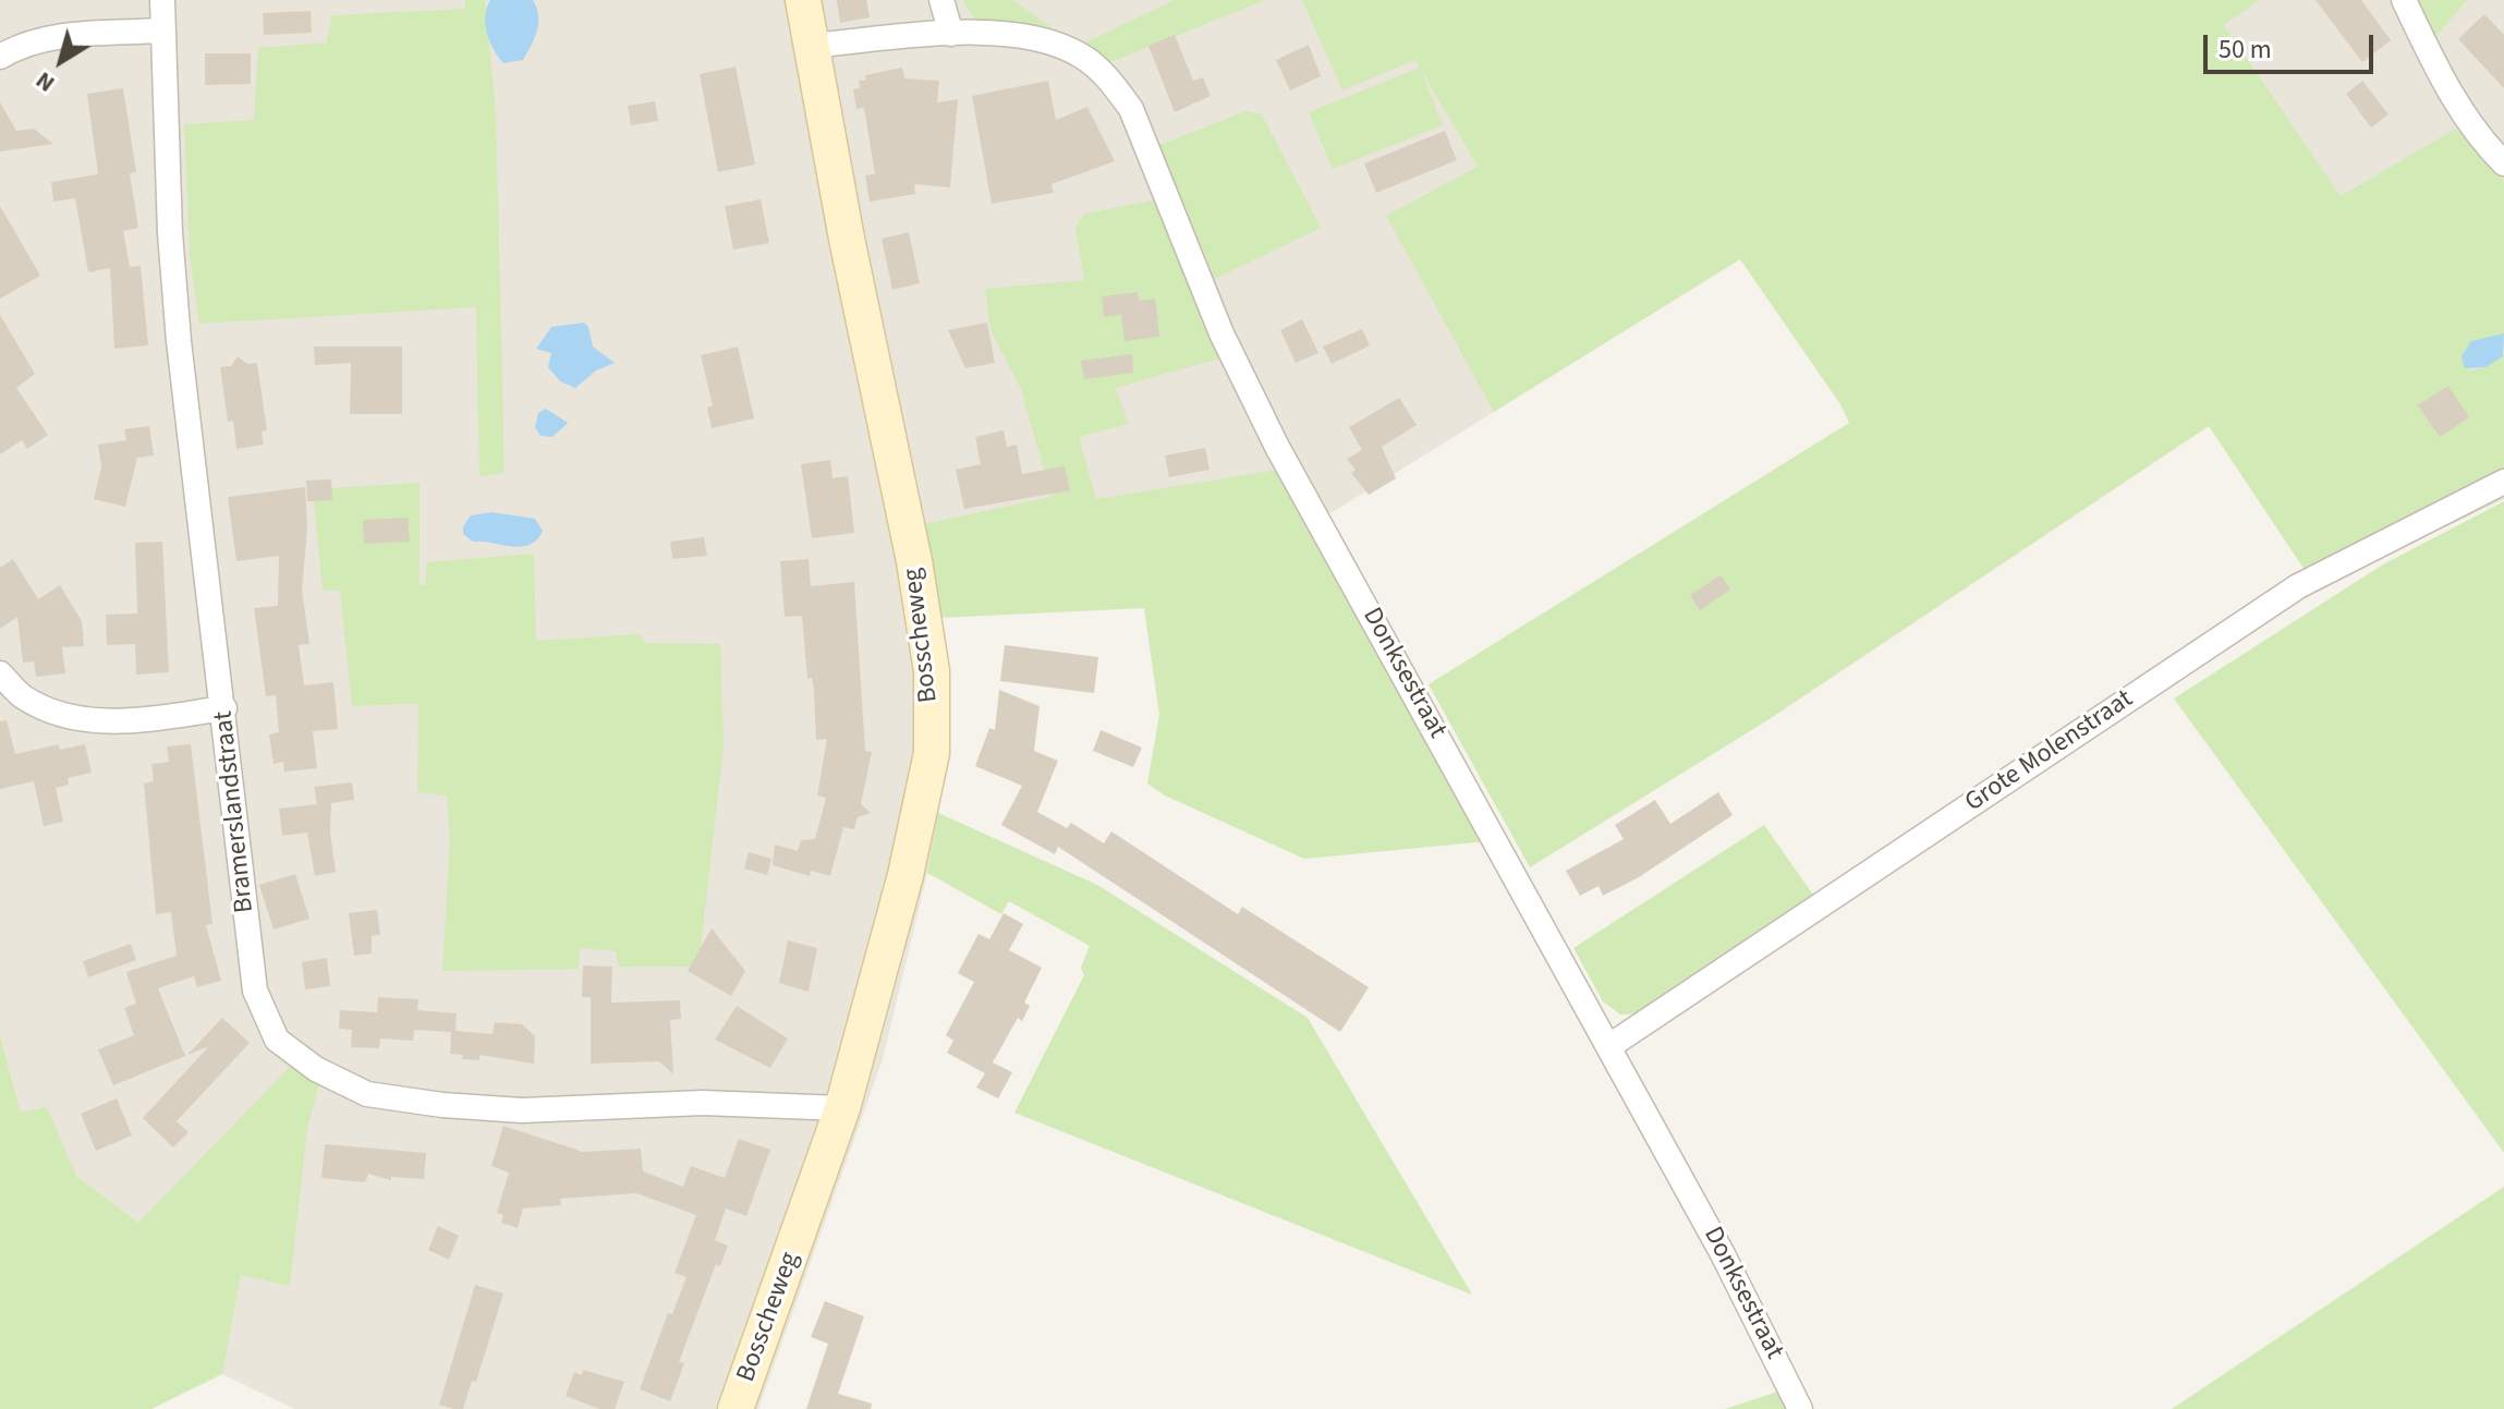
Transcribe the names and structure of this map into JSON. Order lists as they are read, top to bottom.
{
  "streets": {
    "street": [
      "Bosscheweg",
      "Donksestraat",
      "Grote Molenstraat",
      "Bramerslandstraat"
    ]
  },
  "crossings": [
    ["Bosscheweg", "Donksestraat"],
    ["Bosscheweg", "Bramerslandstraat"],
    ["Donksestraat", "Grote Molenstraat"]
  ],
  "scale_bar": "50 m",
  "north": "bottom left"
}
